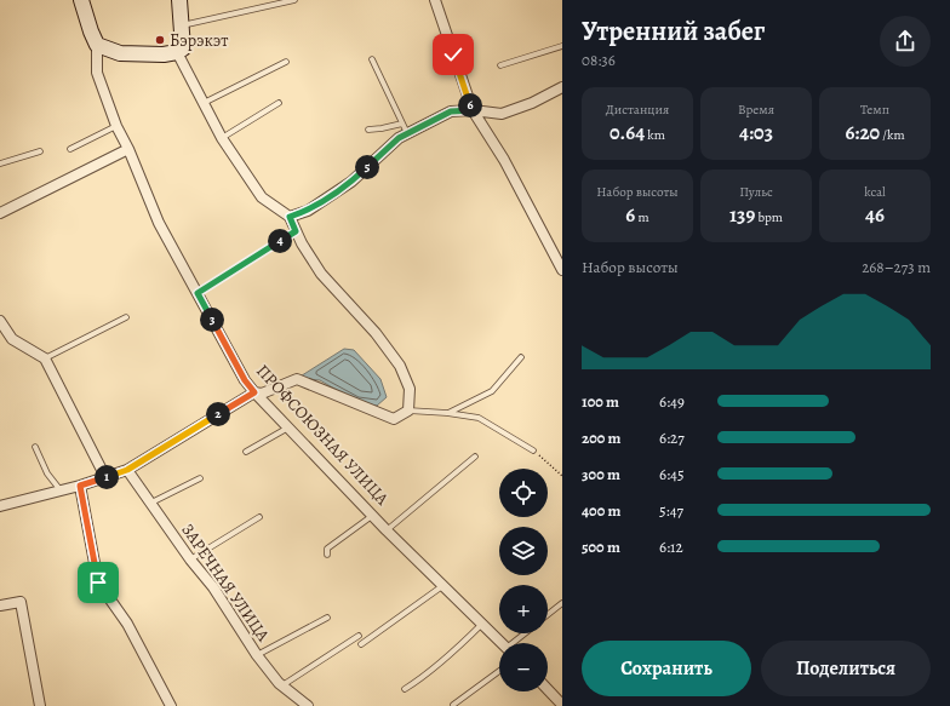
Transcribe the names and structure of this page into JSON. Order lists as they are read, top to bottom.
{
  "streets": {
    "street": ["ПРОФСОЮЗНАЯ УЛИЦА", "ЗАРЕЧНАЯ УЛИЦА"]
  },
  "places": ["Бэрэкэт"],
  "page": {
    "heading": ["Утренний забег", "08:36"],
    "stats": [
      ["Дистанция", "0.64 km"],
      ["Время", "4:03"],
      ["Темп", "6:20 /km"],
      ["Набор высоты", "6 m"],
      ["Пульс", "139 bpm"],
      ["kcal", "46"]
    ],
    "pins": [
      "6",
      "5",
      "4",
      "3",
      "2",
      "1"
    ],
    "chart": ["Набор высоты", "268–273 m"],
    "list": [
      {
        "name": "100 m",
        "note": "6:49"
      },
      {
        "name": "200 m",
        "note": "6:27"
      },
      {
        "name": "300 m",
        "note": "6:45"
      },
      {
        "name": "400 m",
        "note": "5:47"
      },
      {
        "name": "500 m",
        "note": "6:12"
      }
    ],
    "map_buttons": ["+", "−"],
    "buttons": ["Сохранить", "Поделиться"]
  }
}
